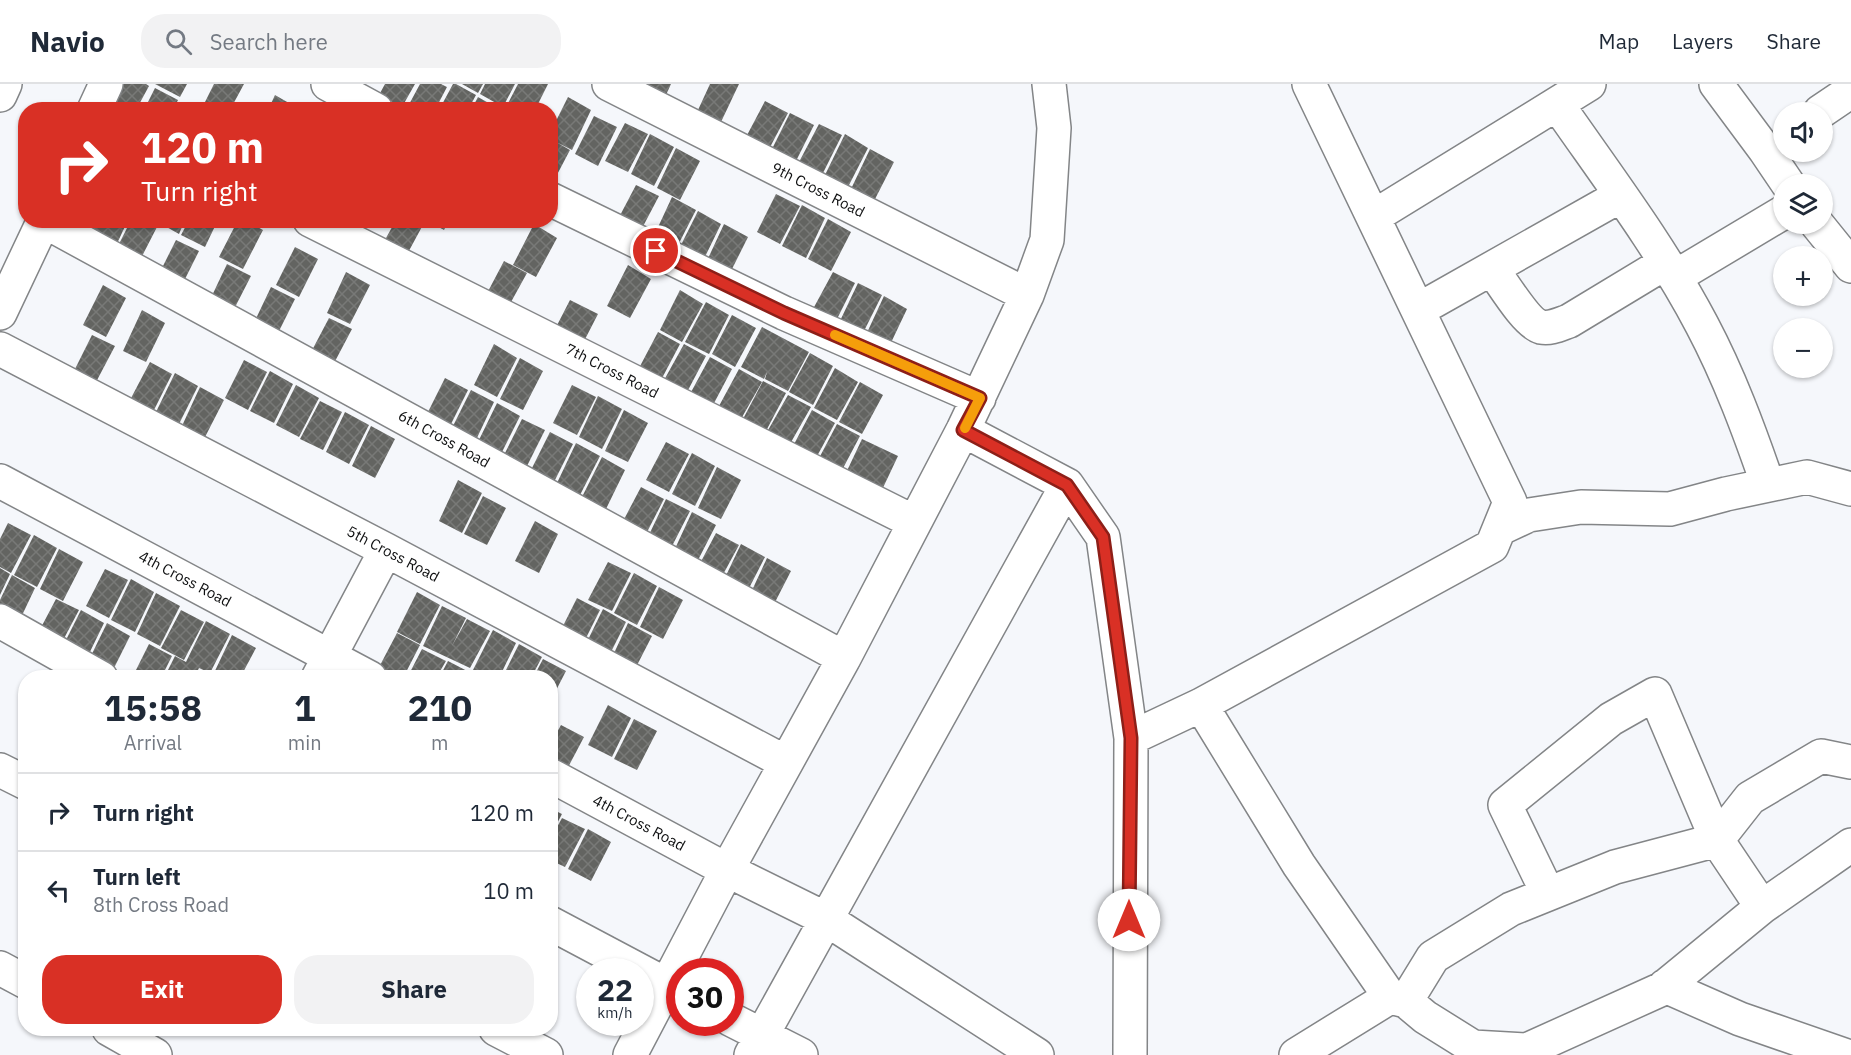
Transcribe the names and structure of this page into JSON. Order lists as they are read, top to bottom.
{
  "streets": {
    "street": [
      "9th Cross Road",
      "7th Cross Road",
      "6th Cross Road",
      "5th Cross Road",
      "4th Cross Road"
    ]
  },
  "page": {
    "header": "Navio",
    "search": "Search here",
    "nav": ["Map", "Layers", "Share"],
    "map_buttons": ["+", "−"],
    "turn": ["120 m", "Turn right"],
    "eta": [
      "15:58",
      "Arrival",
      "1",
      "min",
      "210",
      "m"
    ],
    "list": [
      {
        "name": "Turn right",
        "value": "120 m"
      },
      {
        "name": "Turn left",
        "note": "8th Cross Road",
        "value": "10 m"
      }
    ],
    "buttons": ["Exit", "Share"],
    "speed": "22 km/h",
    "limit": "30"
  }
}
